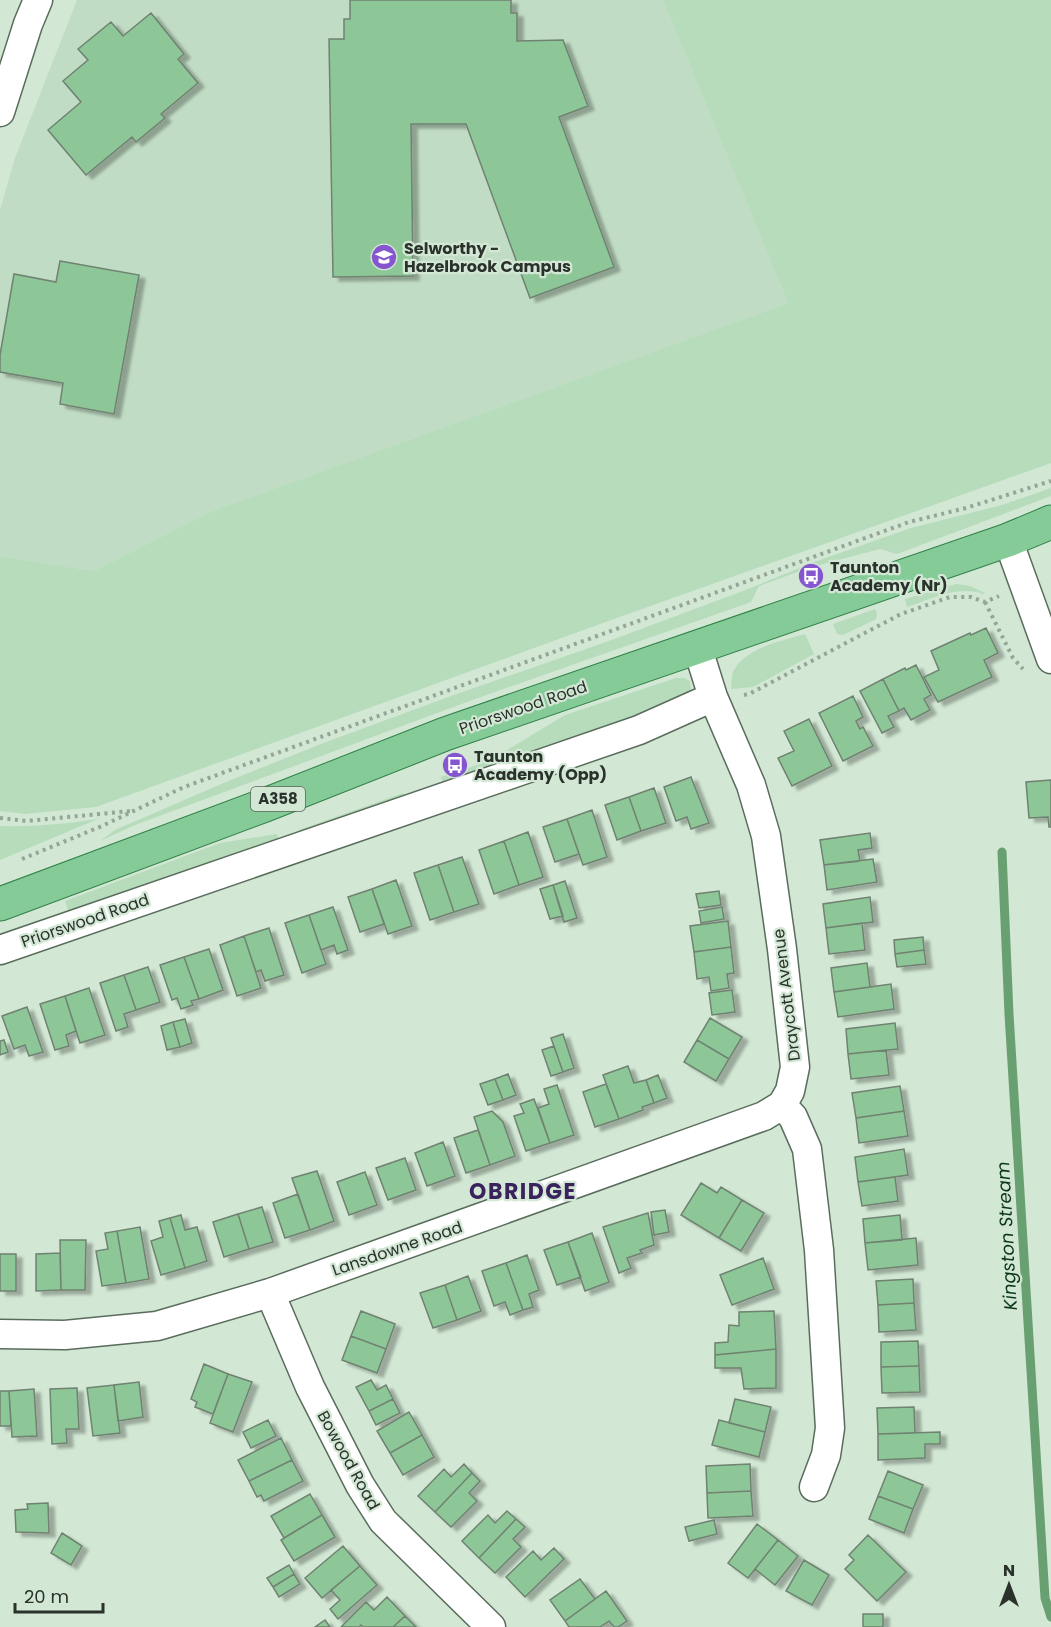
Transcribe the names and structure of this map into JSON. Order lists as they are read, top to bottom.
{
  "streets": {
    "main road": ["Priorswood Road", "A358"],
    "street": ["Draycott Avenue", "Lansdowne Road", "Bowood Road"]
  },
  "crossings": [
    ["Priorswood Road", "Draycott Avenue"],
    ["Draycott Avenue", "Lansdowne Road"],
    ["Lansdowne Road", "Bowood Road"]
  ],
  "districts": ["OBRIDGE"],
  "water": ["Kingston Stream"],
  "places": {
    "school or university": ["Selworthy - Hazelbrook Campus"],
    "bus stop": ["Taunton Academy (Nr)", "Taunton Academy (Opp)"]
  },
  "scale_bar": "20 m",
  "north": "top"
}
